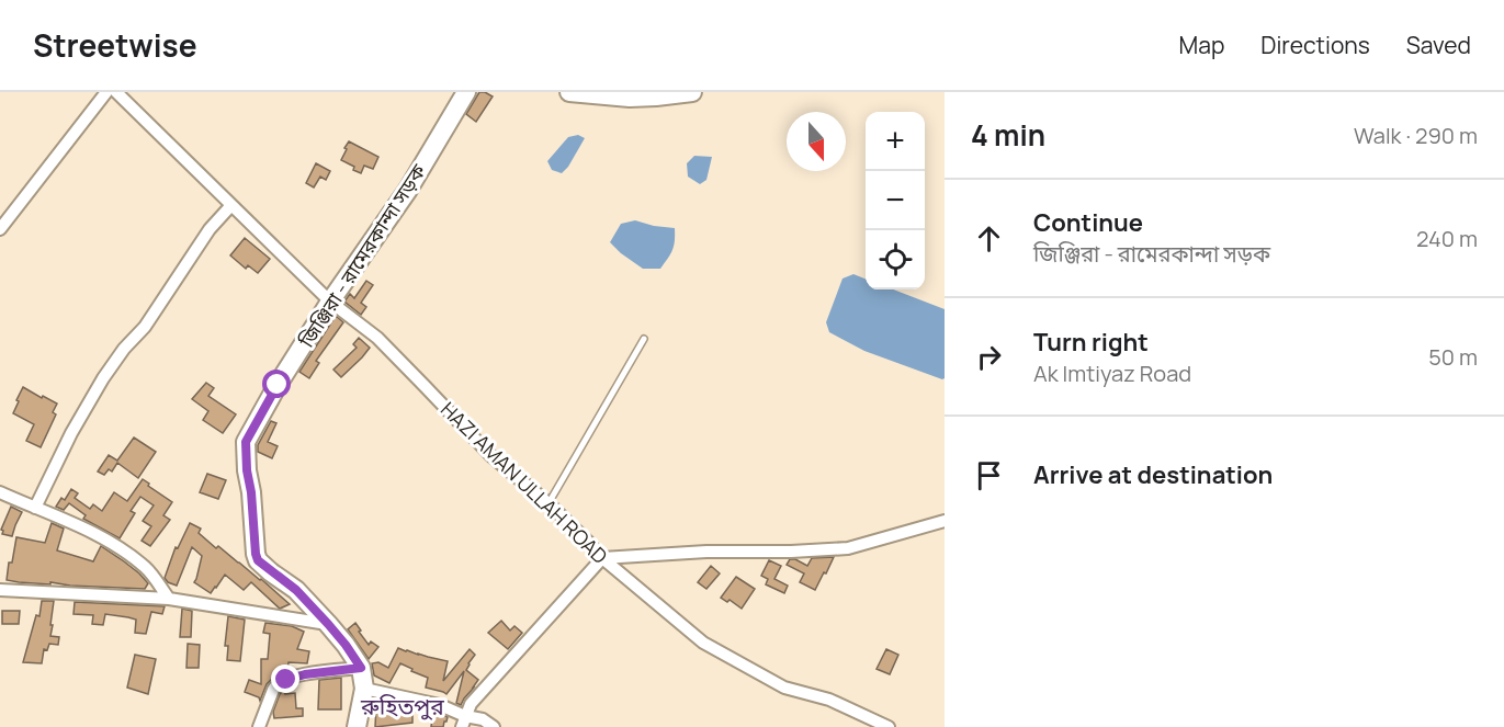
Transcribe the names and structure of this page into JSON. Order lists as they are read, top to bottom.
{
  "streets": {
    "main road": ["জিঞ্জিরা - রামেরকান্দা সড়ক"],
    "street": ["HAZI AMAN ULLAH ROAD"]
  },
  "crossings": [
    ["জিঞ্জিরা - রামেরকান্দা সড়ক", "HAZI AMAN ULLAH ROAD"]
  ],
  "districts": ["রুহিতপুর"],
  "north": "bottom",
  "page": {
    "header": "Streetwise",
    "nav": ["Map", "Directions", "Saved"],
    "heading": ["4 min", "Walk · 290 m"],
    "map_buttons": ["+", "−"],
    "list": [
      ["Continue", "জিঞ্জিরা - রামেরকান্দা সড়ক", "240 m"],
      ["Turn right", "Ak Imtiyaz Road", "50 m"],
      "Arrive at destination"
    ]
  }
}
